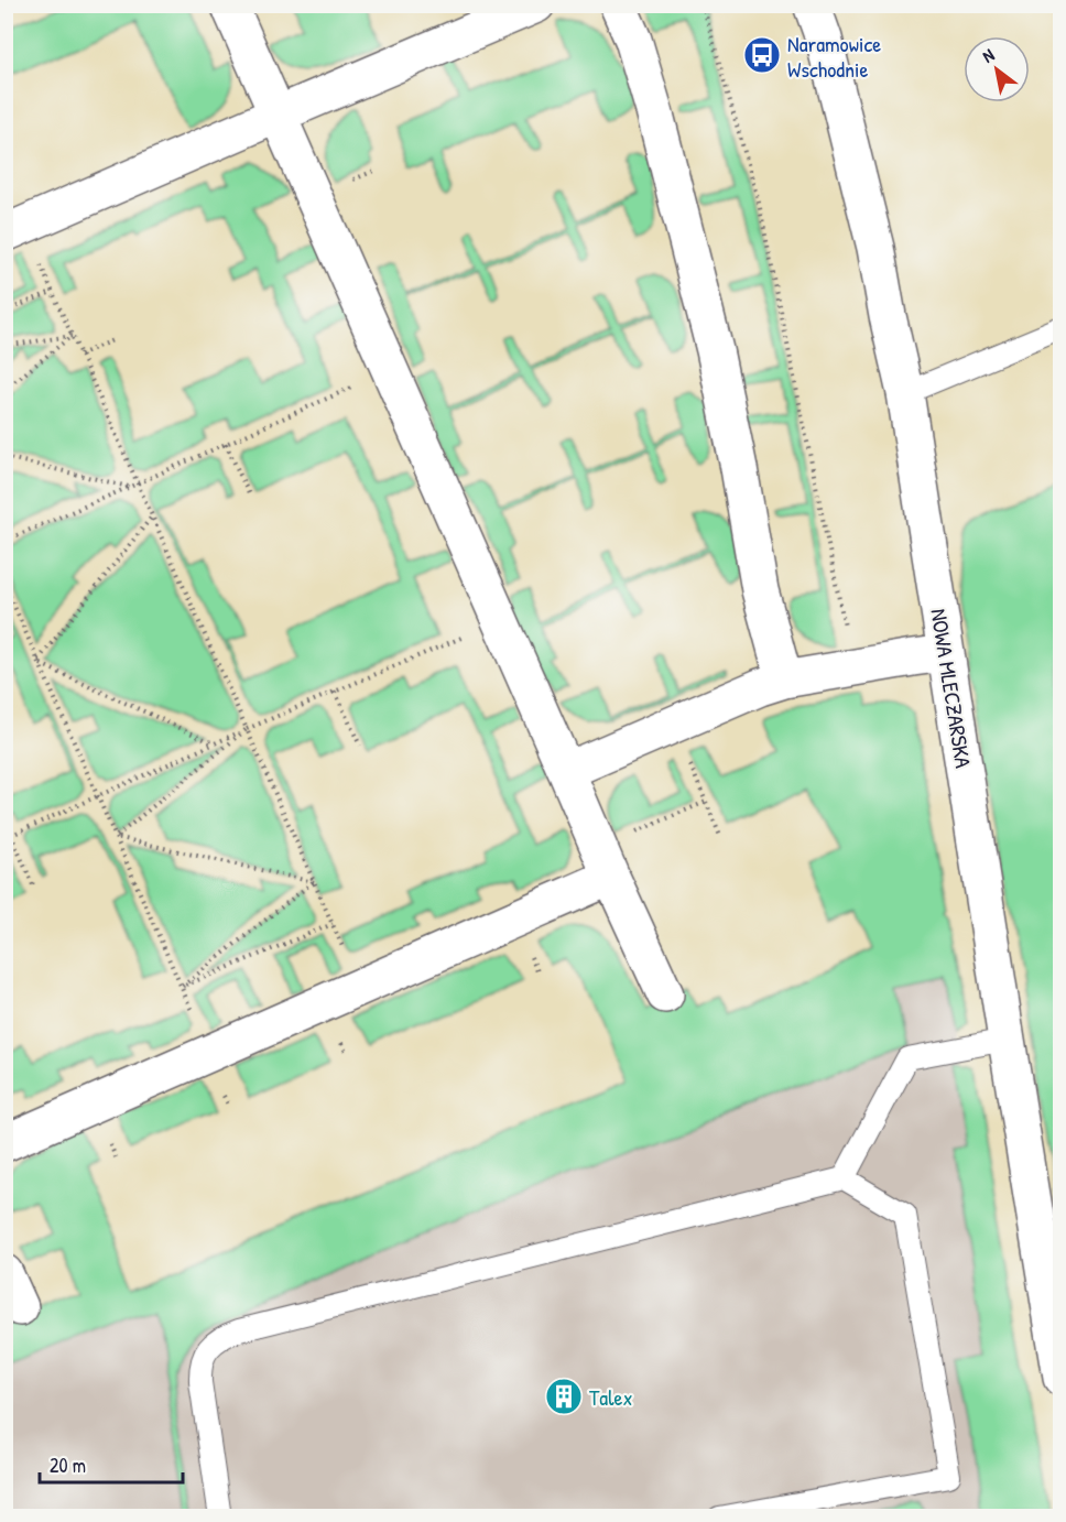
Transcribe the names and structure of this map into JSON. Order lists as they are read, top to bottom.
{
  "streets": {
    "street": ["NOWA MLECZARSKA"]
  },
  "places": {
    "bus stop": ["Naramowice Wschodnie"],
    "building": ["Talex"]
  },
  "scale_bar": "20 m",
  "north": "top left"
}
